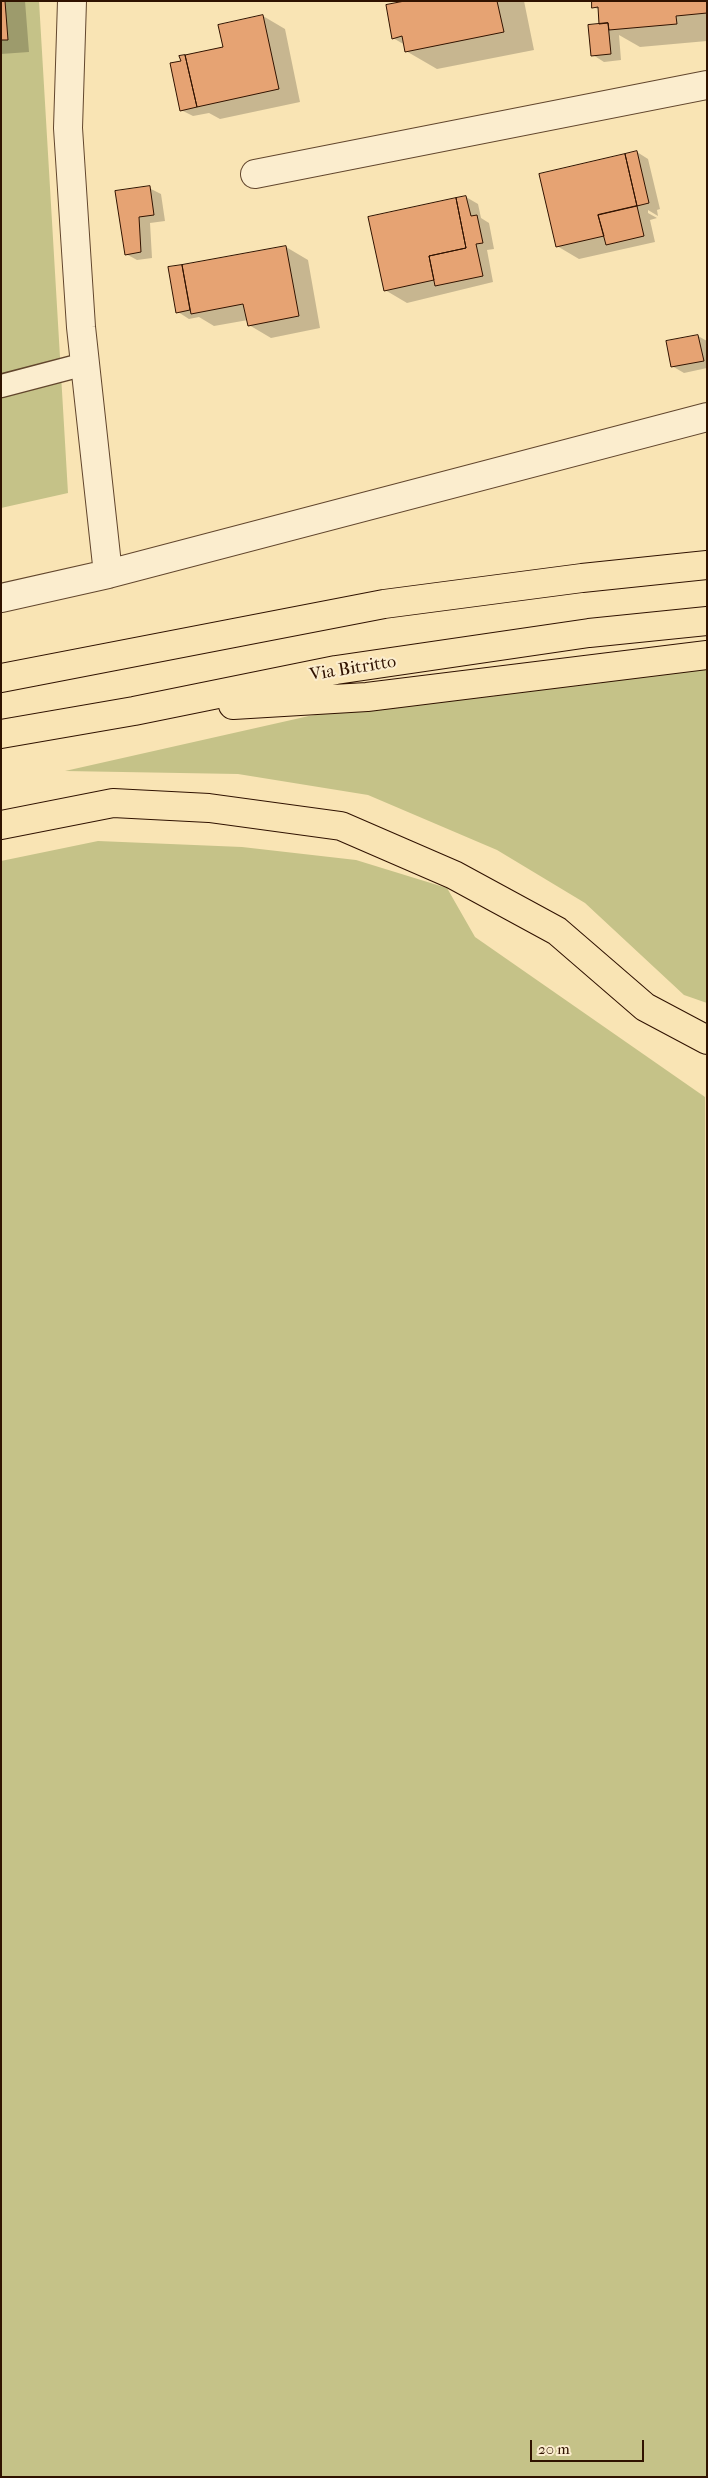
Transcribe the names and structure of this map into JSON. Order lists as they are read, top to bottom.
{
  "streets": {
    "highway": ["Via Bitritto"]
  },
  "scale_bar": "20 m"
}
